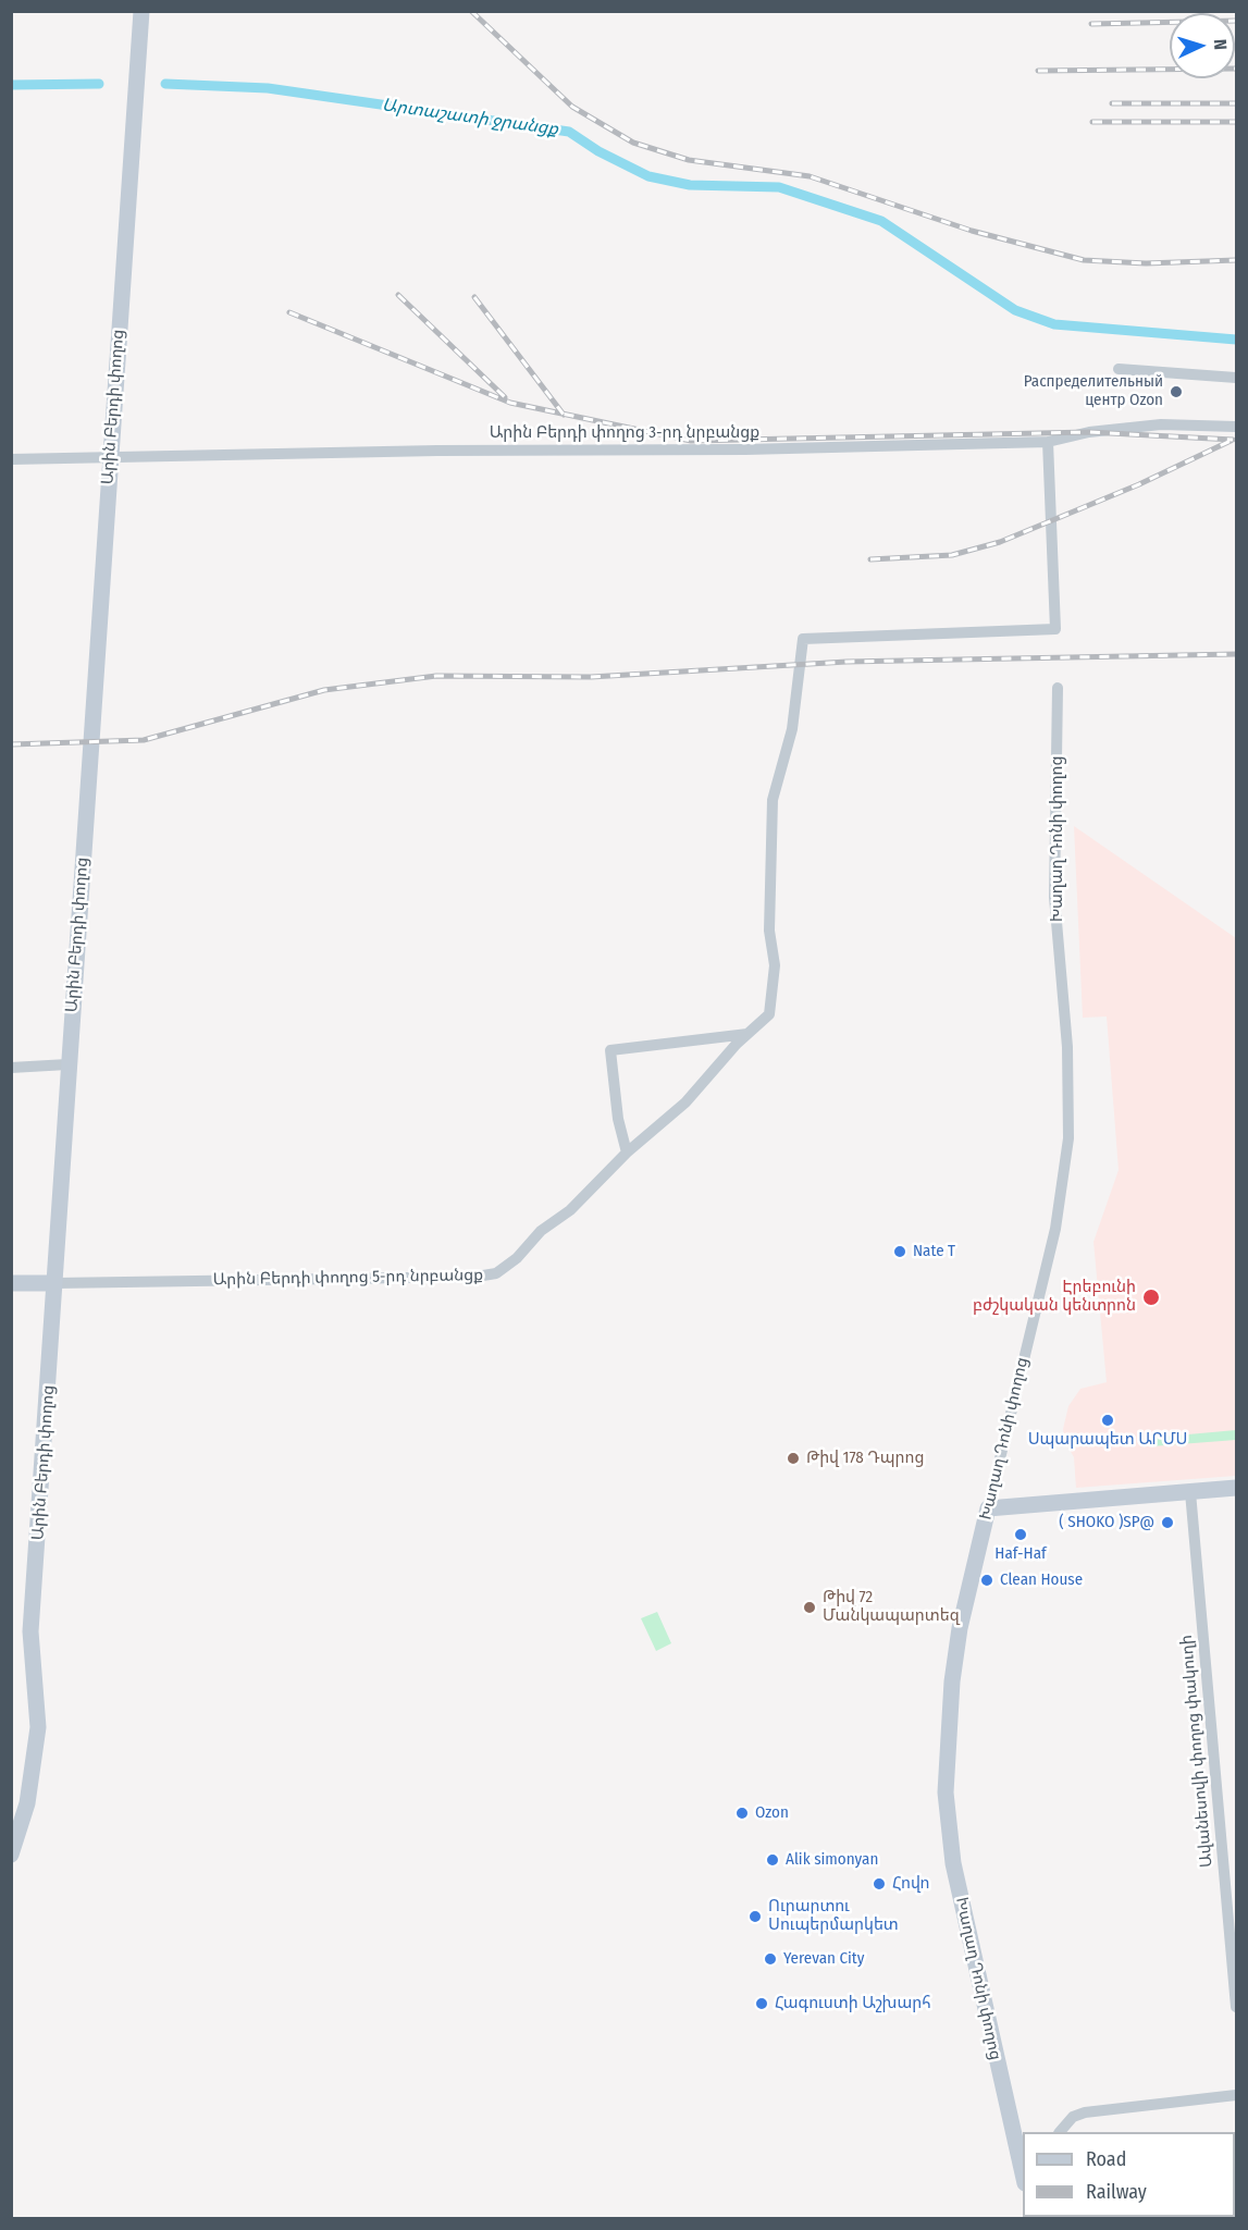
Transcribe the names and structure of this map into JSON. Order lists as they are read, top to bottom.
{
  "streets": {
    "street": [
      "Արին Բերդի փողոց",
      "Արին Բերդի փողոց 3-րդ նրբանցք",
      "Խաղաղ Դոնի փողոց",
      "Արին Բերդի փողոց 5-րդ նրբանցք",
      "Ավանեսովի փողոց փակուղի"
    ]
  },
  "crossings": [
    ["Արին Բերդի փողոց", "Արին Բերդի փողոց 3-րդ նրբանցք"],
    ["Արին Բերդի փողոց", "Արին Բերդի փողոց 5-րդ նրբանցք"],
    ["Արին Բերդի փողոց 3-րդ նրբանցք", "Արին Բերդի փողոց 5-րդ նրբանցք"]
  ],
  "water": ["Արտաշատի ջրանցք"],
  "places": [
    "Распределительный центр Ozon",
    "Nate T",
    "Էրեբունի բժշկական կենտրոն",
    "Սպարապետ ԱՐՄՍ",
    "Թիվ 178 Դպրոց",
    "( SHOKO )SP@",
    "Haf-Haf",
    "Clean House",
    "Թիվ 72 Մանկապարտեզ",
    "Ozon",
    "Alik simonyan",
    "Հովո",
    "Ուրարտու Սուպերմարկետ",
    "Yerevan City",
    "Հագուստի Աշխարհ"
  ],
  "legend": ["Road", "Railway"],
  "north": "right"
}
